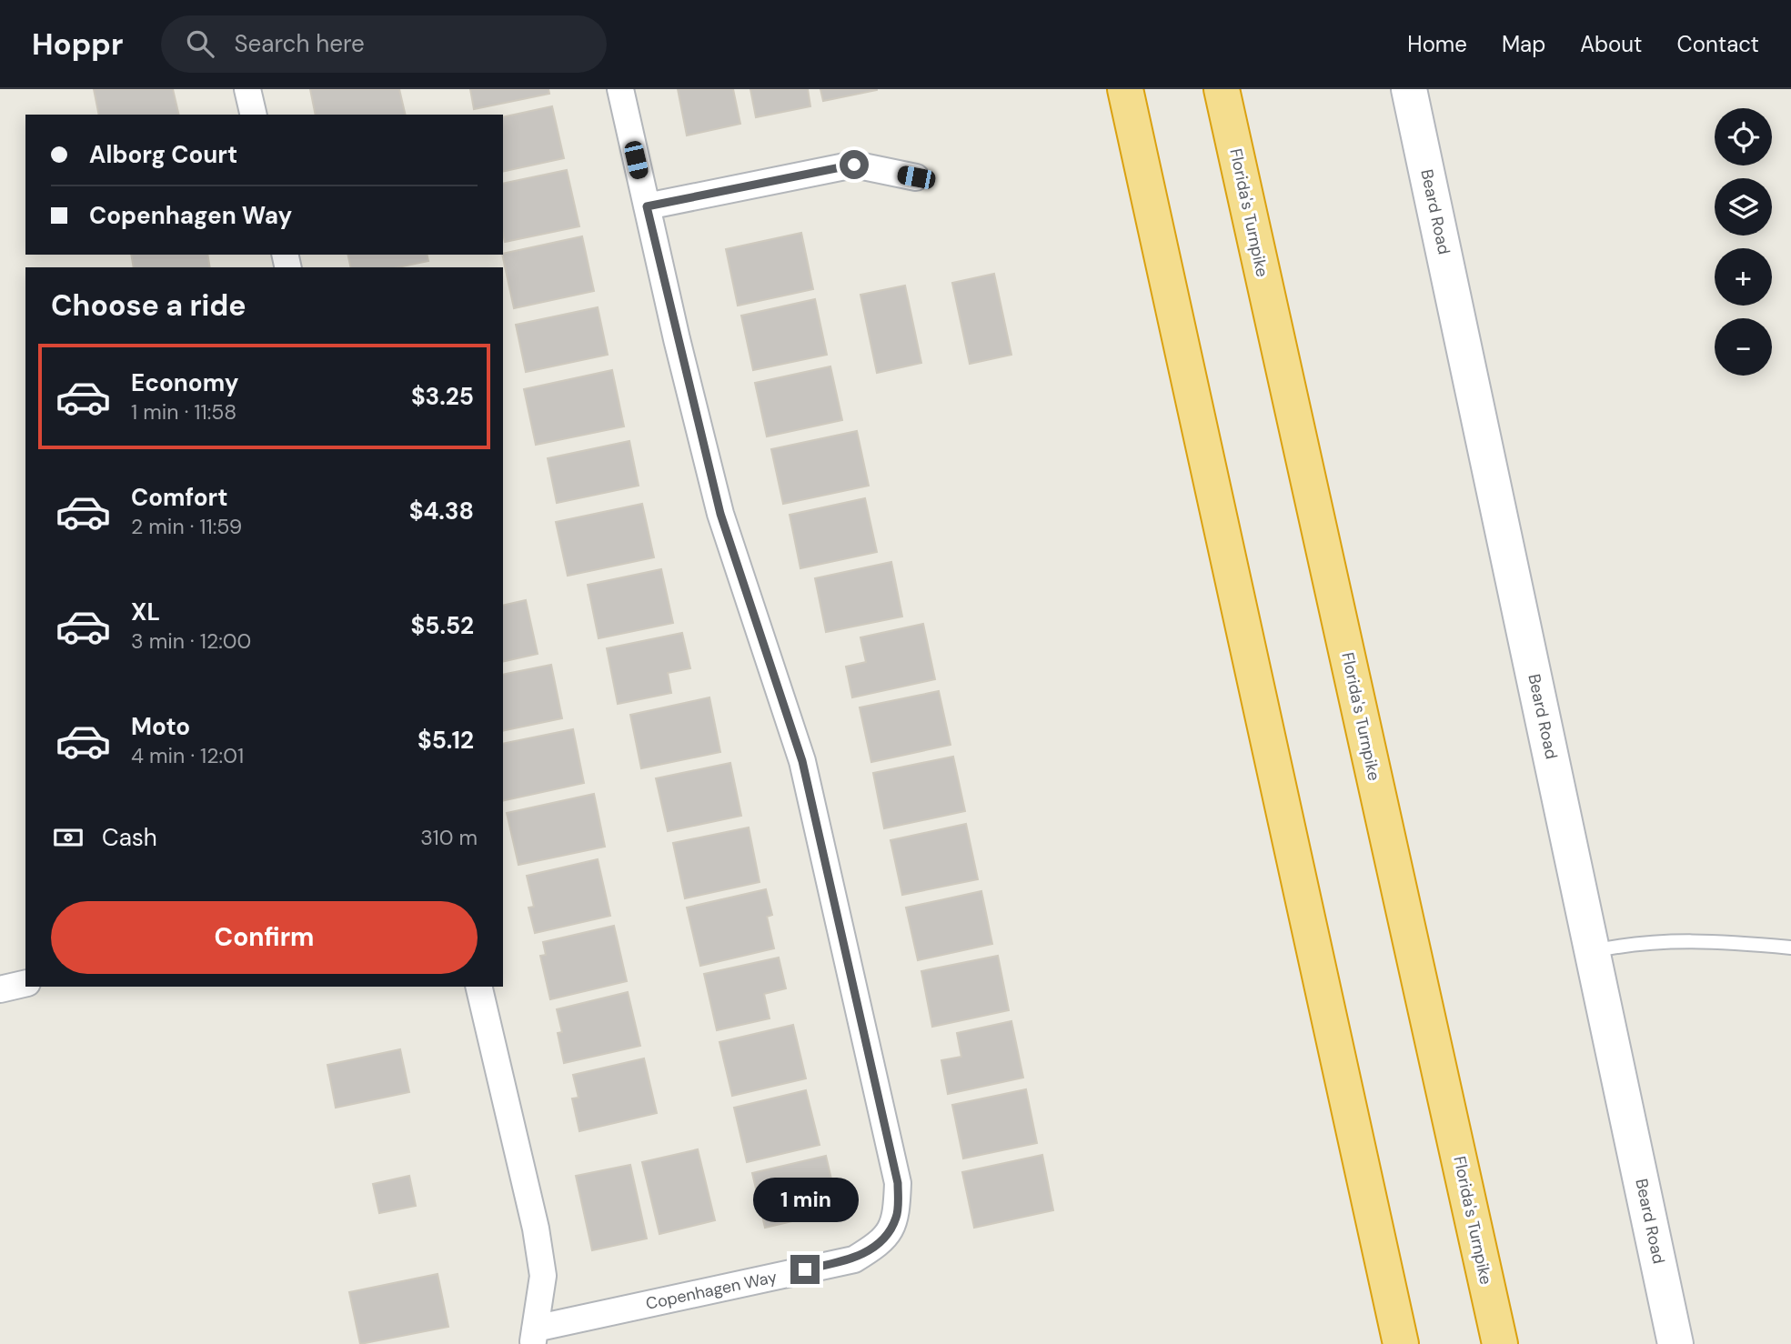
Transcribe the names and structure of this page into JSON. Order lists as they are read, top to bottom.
{
  "streets": {
    "highway": ["Florida's Turnpike"],
    "street": ["Beard Road", "Copenhagen Way"]
  },
  "page": {
    "header": "Hoppr",
    "search": "Search here",
    "nav": [
      "Home",
      "Map",
      "About",
      "Contact"
    ],
    "map_buttons": ["+", "−"],
    "banner": ["Alborg Court", "Copenhagen Way"],
    "heading": "Choose a ride",
    "list": [
      {
        "name": "Economy",
        "note": "1 min · 11:58",
        "value": "$3.25"
      },
      {
        "name": "Comfort",
        "note": "2 min · 11:59",
        "value": "$4.38"
      },
      {
        "name": "XL",
        "note": "3 min · 12:00",
        "value": "$5.52"
      },
      {
        "name": "Moto",
        "note": "4 min · 12:01",
        "value": "$5.12"
      }
    ],
    "pay": ["Cash", "310 m"],
    "buttons": "Confirm",
    "bubble": "1 min"
  }
}
